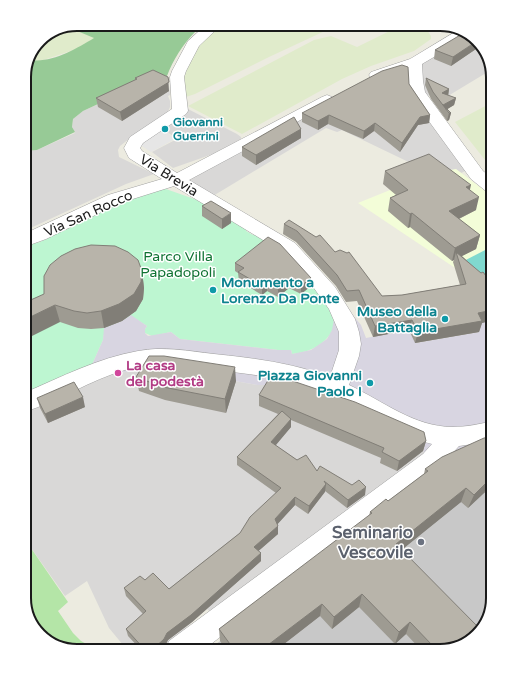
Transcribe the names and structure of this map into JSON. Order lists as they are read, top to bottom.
{
  "streets": {
    "street": ["Via Brevia", "Via San Rocco"]
  },
  "crossings": [
    ["Via Brevia", "Via San Rocco"]
  ],
  "parks": ["Parco Villa Papadopoli"],
  "places": [
    "Giovanni Guerrini",
    "Monumento a Lorenzo Da Ponte",
    "Museo della Battaglia",
    "La casa del podestà",
    "Piazza Giovanni Paolo I",
    "Seminario Vescovile"
  ]
}
